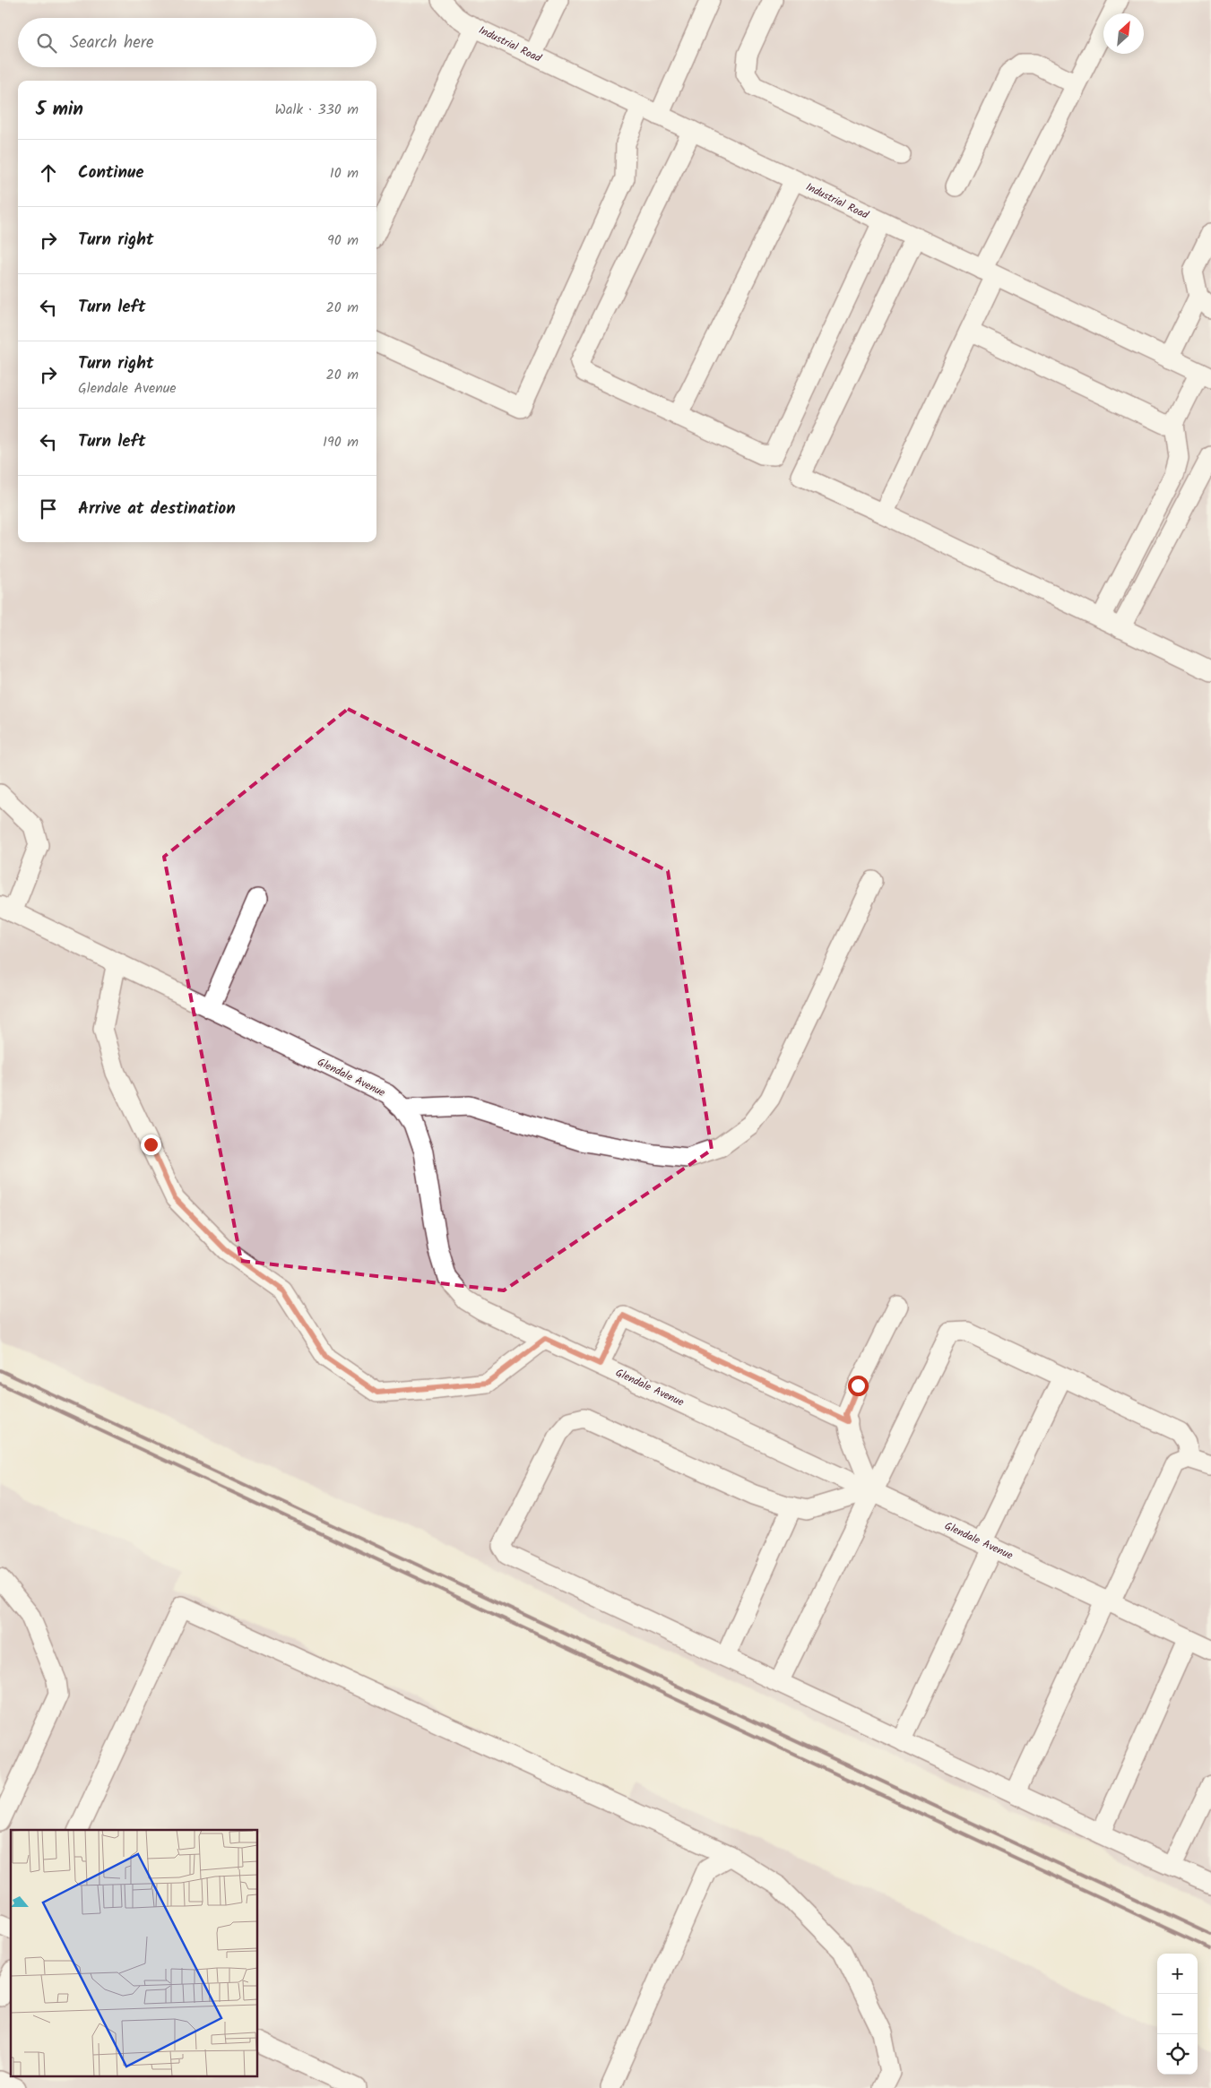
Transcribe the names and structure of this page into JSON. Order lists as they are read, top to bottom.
{
  "streets": {
    "street": ["Industrial Road", "Glendale Avenue"]
  },
  "north": "top right",
  "page": {
    "search": "Search here",
    "heading": ["5 min", "Walk · 330 m"],
    "list": [
      ["Continue", "10 m"],
      ["Turn right", "90 m"],
      ["Turn left", "20 m"],
      ["Turn right", "Glendale Avenue", "20 m"],
      ["Turn left", "190 m"],
      "Arrive at destination"
    ],
    "map_buttons": ["+", "−"]
  }
}
